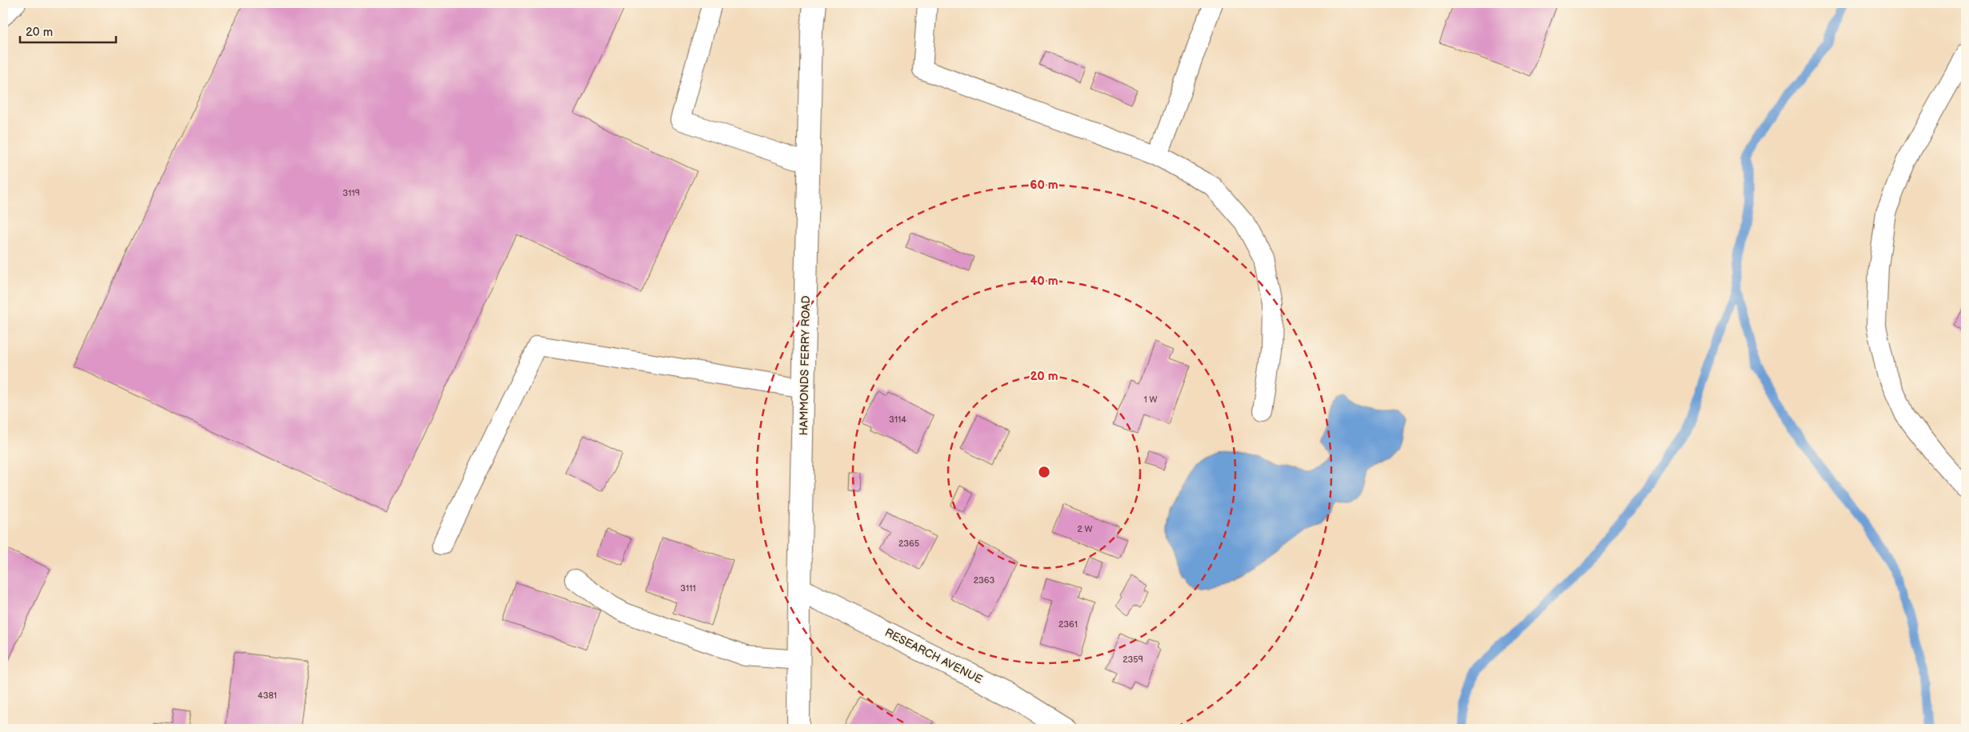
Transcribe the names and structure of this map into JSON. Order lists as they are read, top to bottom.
{
  "streets": {
    "street": ["HAMMONDS FERRY ROAD", "RESEARCH AVENUE"]
  },
  "crossings": [
    ["HAMMONDS FERRY ROAD", "RESEARCH AVENUE"]
  ],
  "house_numbers": [
    "3119",
    "1 W",
    "3114",
    "2 W",
    "2365",
    "2363",
    "3111",
    "2361",
    "2359",
    "4381"
  ],
  "scale_bar": "20 m",
  "rings": ["60 m", "40 m", "20 m"]
}
